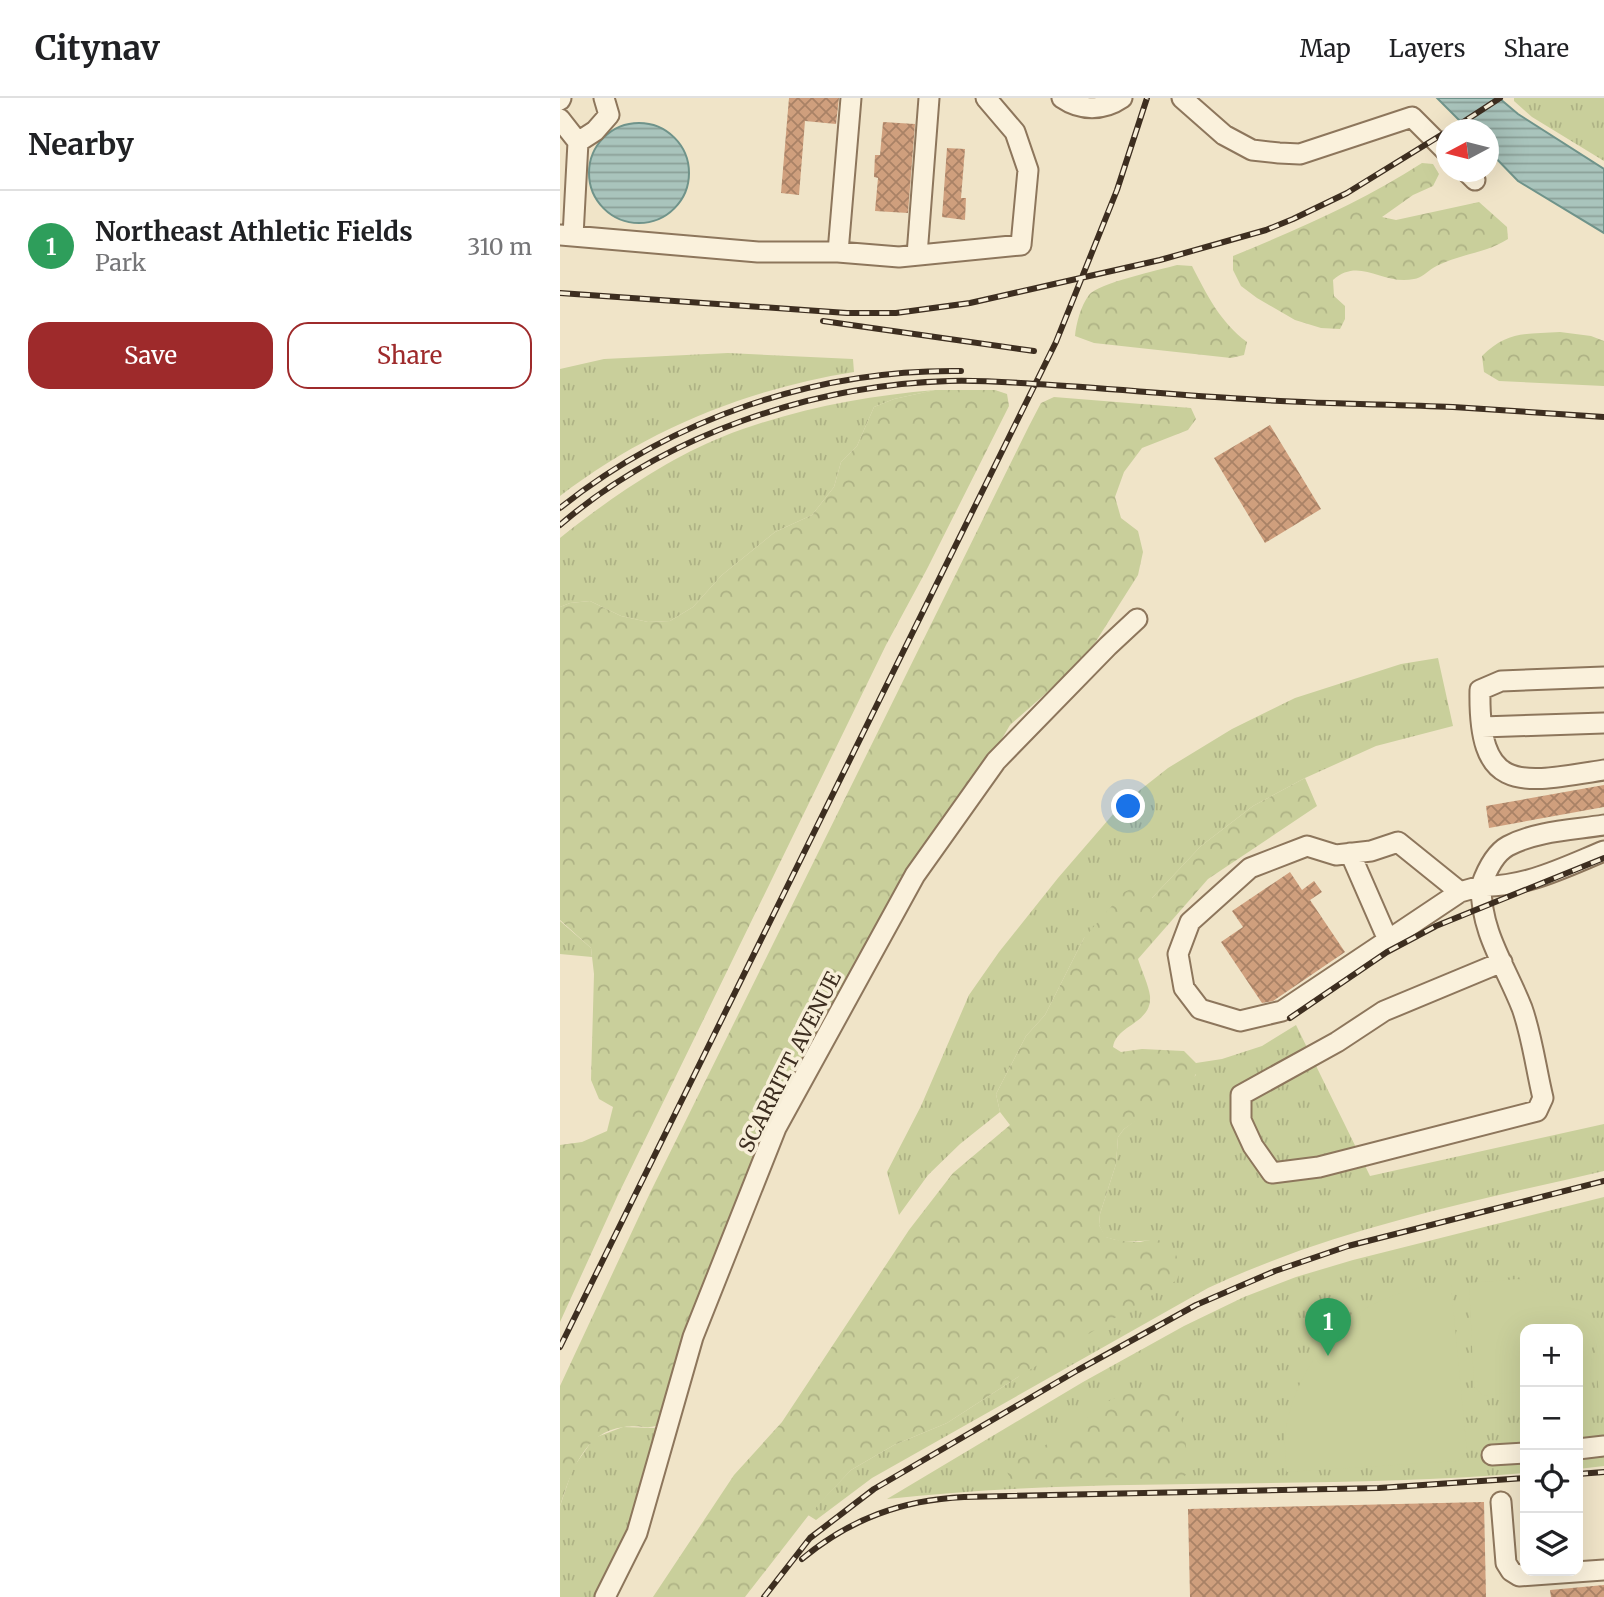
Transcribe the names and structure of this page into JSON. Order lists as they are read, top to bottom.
{
  "streets": {
    "lane": ["SCARRITT AVENUE"]
  },
  "north": "left",
  "page": {
    "header": "Citynav",
    "nav": ["Map", "Layers", "Share"],
    "heading": "Nearby",
    "list": [
      {
        "mark": "1",
        "name": "Northeast Athletic Fields",
        "note": "Park",
        "value": "310 m"
      }
    ],
    "buttons": ["Save", "Share"],
    "pins": "1",
    "map_buttons": ["+", "−"]
  }
}
